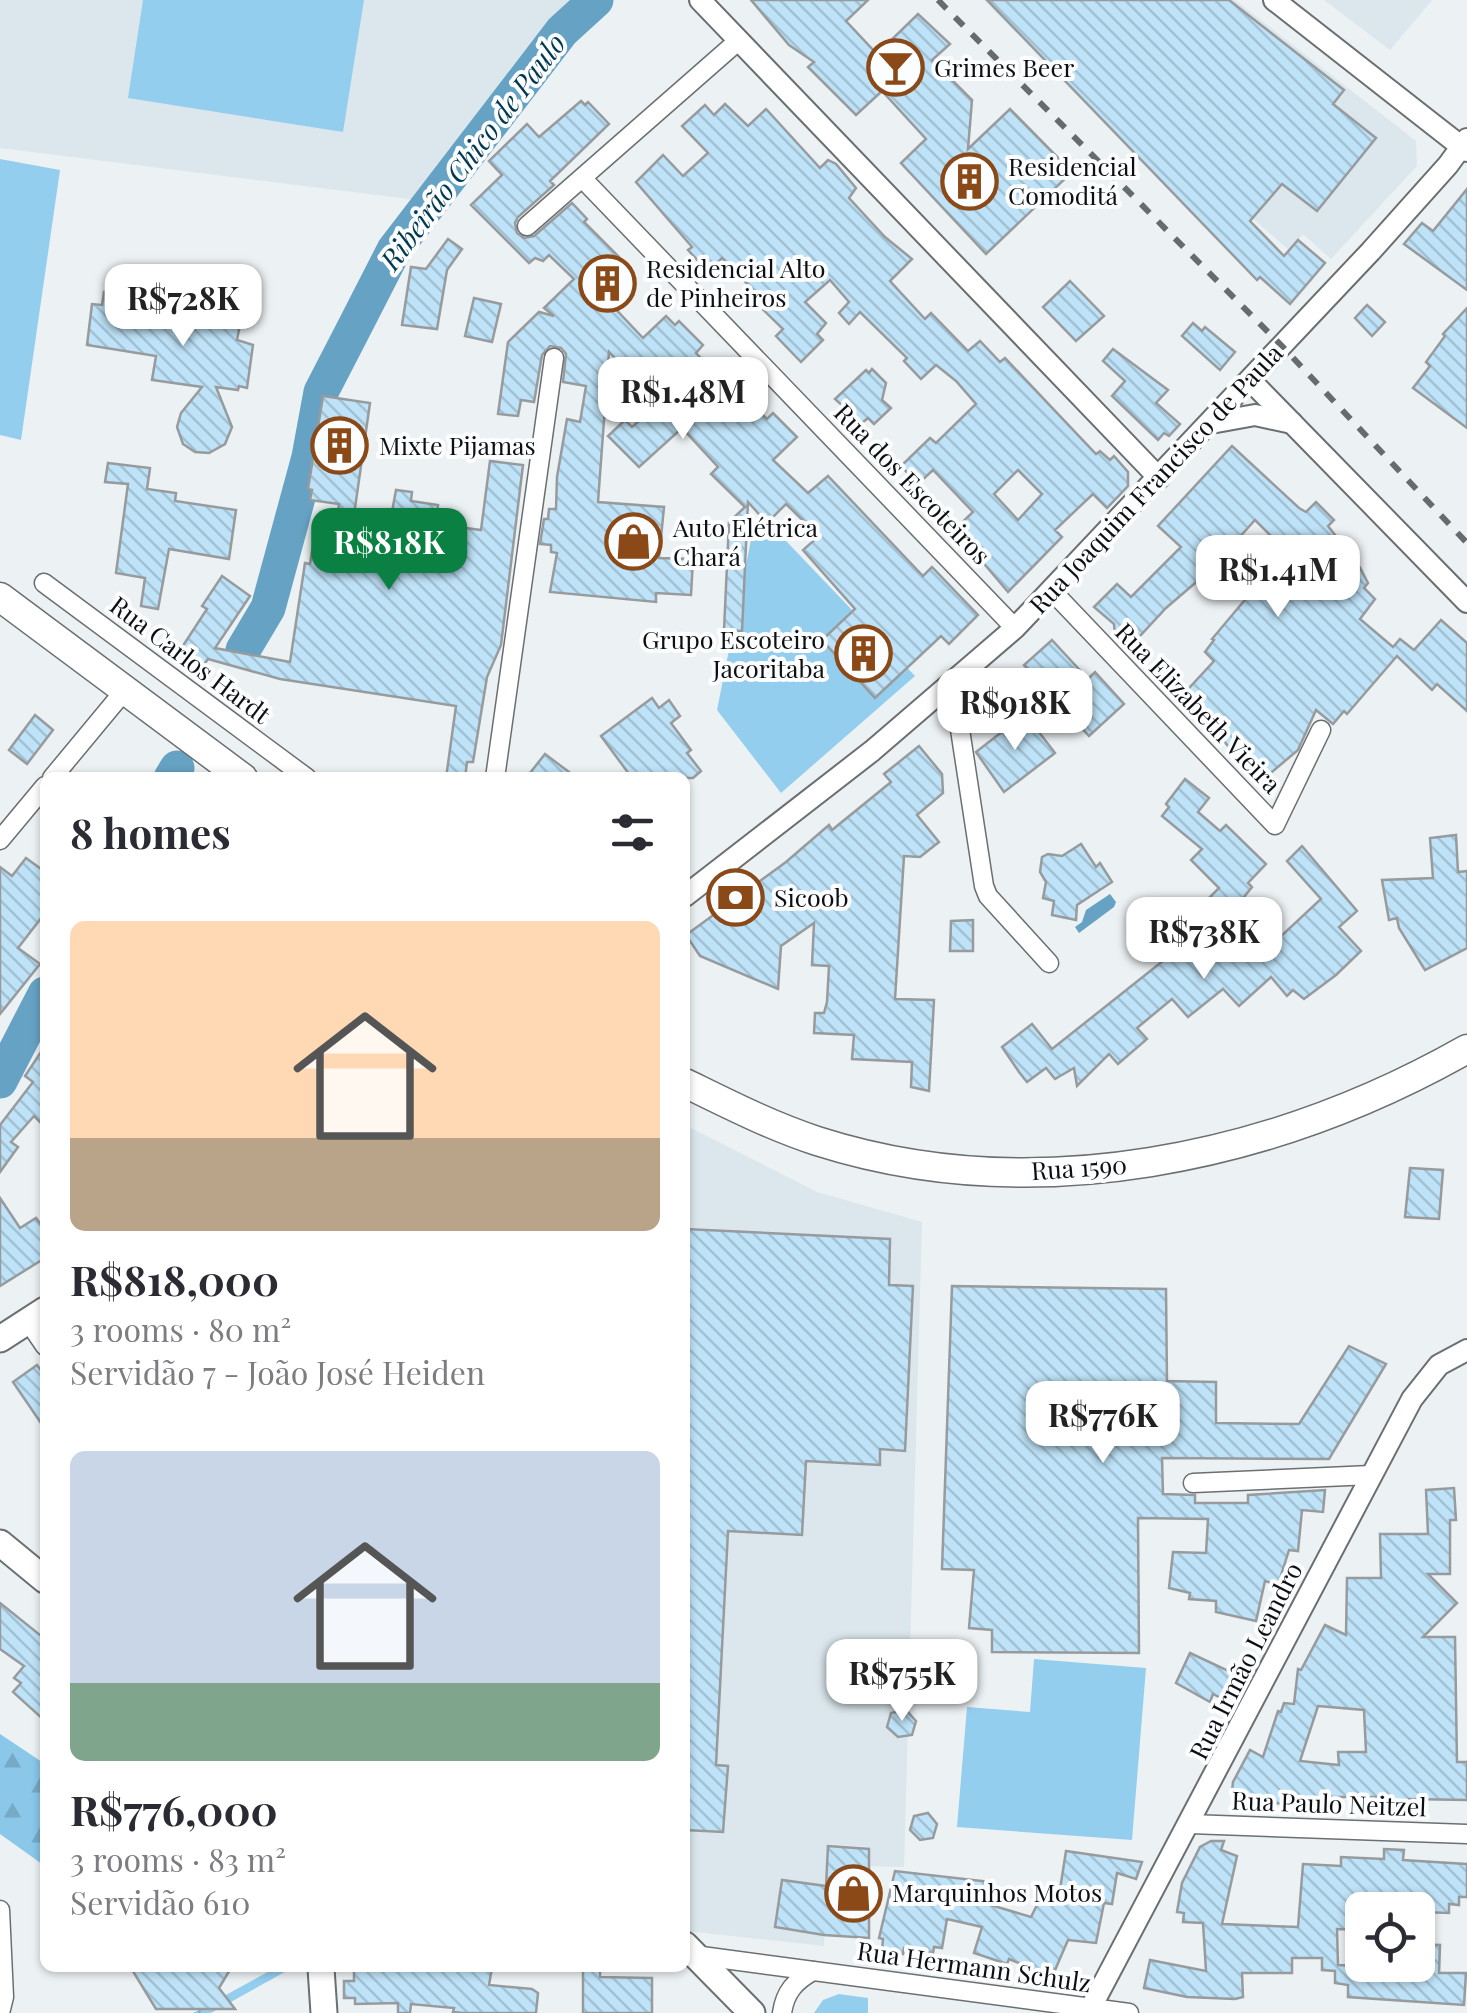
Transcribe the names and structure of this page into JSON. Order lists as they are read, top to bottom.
{
  "streets": {
    "highway": ["Rua 1590"],
    "street": [
      "Rua Joaquim Francisco de Paula",
      "Rua dos Escoteiros",
      "Rua Carlos Hardt",
      "Rua Elizabeth Vieira",
      "Rua Irmão Leandro",
      "Rua Paulo Neitzel",
      "Rua Hermann Schulz"
    ]
  },
  "crossings": [
    ["Rua Joaquim Francisco de Paula", "Rua dos Escoteiros"],
    ["Rua Joaquim Francisco de Paula", "Rua Elizabeth Vieira"],
    ["Rua Irmão Leandro", "Rua Paulo Neitzel"],
    ["Rua Irmão Leandro", "Rua Hermann Schulz"]
  ],
  "water": ["Ribeirão Chico de Paulo"],
  "places": {
    "bar": ["Grimes Beer"],
    "building": [
      "Residencial Comoditá",
      "Residencial Alto de Pinheiros",
      "Mixte Pijamas",
      "Grupo Escoteiro Jacoritaba"
    ],
    "shop": ["Auto Elétrica Chará", "Marquinhos Motos"],
    "bank": ["Sicoob"]
  },
  "page": {
    "price": [
      "R$728K",
      "R$1.48M",
      "R$818K",
      "R$1.41M",
      "R$918K",
      "R$738K",
      "R$776K",
      "R$755K"
    ],
    "heading": "8 homes",
    "list": [
      {
        "name": "R$818,000",
        "note": "3 rooms · 80 m² · Servidão 7 - João José Heiden"
      },
      {
        "name": "R$776,000",
        "note": "3 rooms · 83 m² · Servidão 610"
      }
    ]
  }
}
